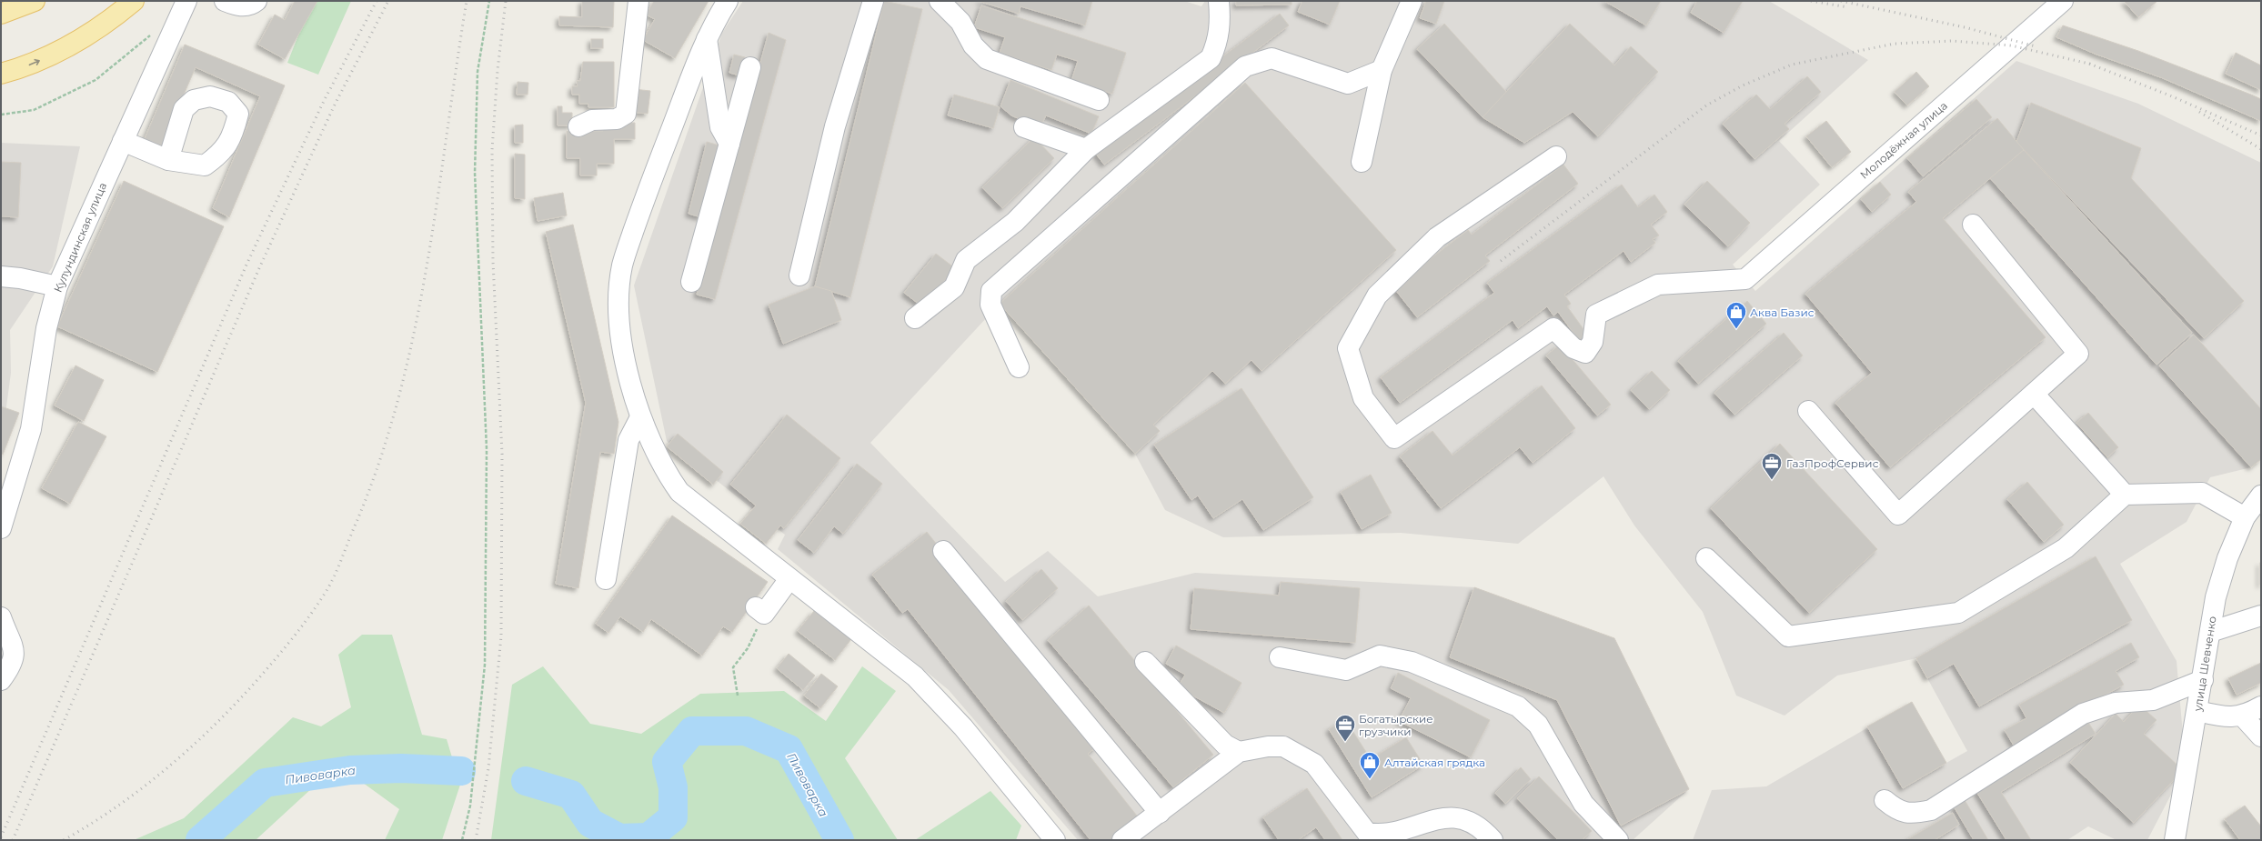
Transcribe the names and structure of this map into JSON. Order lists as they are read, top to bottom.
{
  "streets": {
    "street": ["Молодёжная улица", "Кулундинская улица", "улица Шевченко"]
  },
  "water": ["Пивоварка"],
  "places": {
    "shop": ["Аква Базис", "Алтайская грядка"],
    "office": ["ГазПрофСервис", "Богатырские грузчики"]
  }
}
